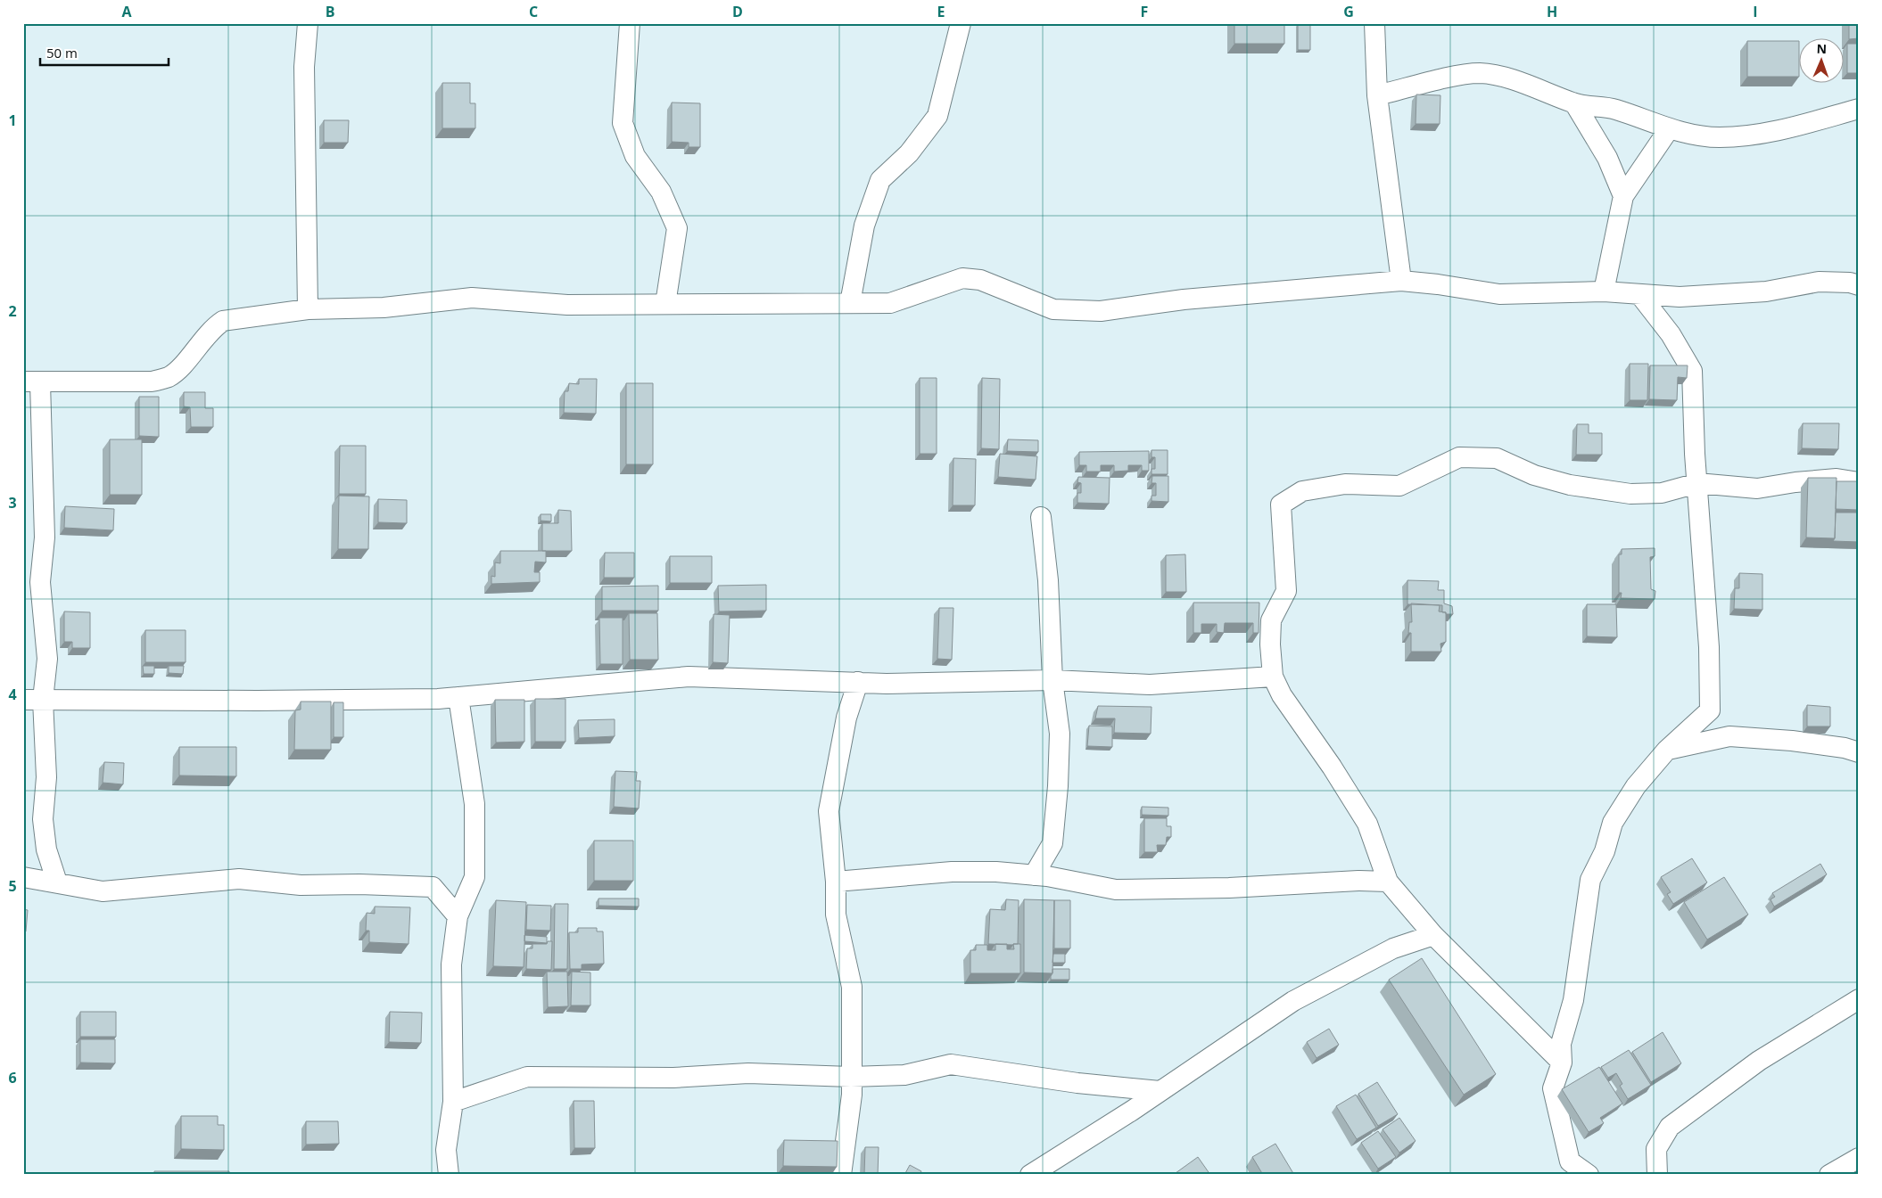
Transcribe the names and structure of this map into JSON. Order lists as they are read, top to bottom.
{
  "scale_bar": "50 m",
  "north": "top",
  "grid": {
    "columns": [
      "A",
      "B",
      "C",
      "D",
      "E",
      "F",
      "G",
      "H",
      "I"
    ],
    "rows": [
      "1",
      "2",
      "3",
      "4",
      "5",
      "6"
    ]
  }
}
